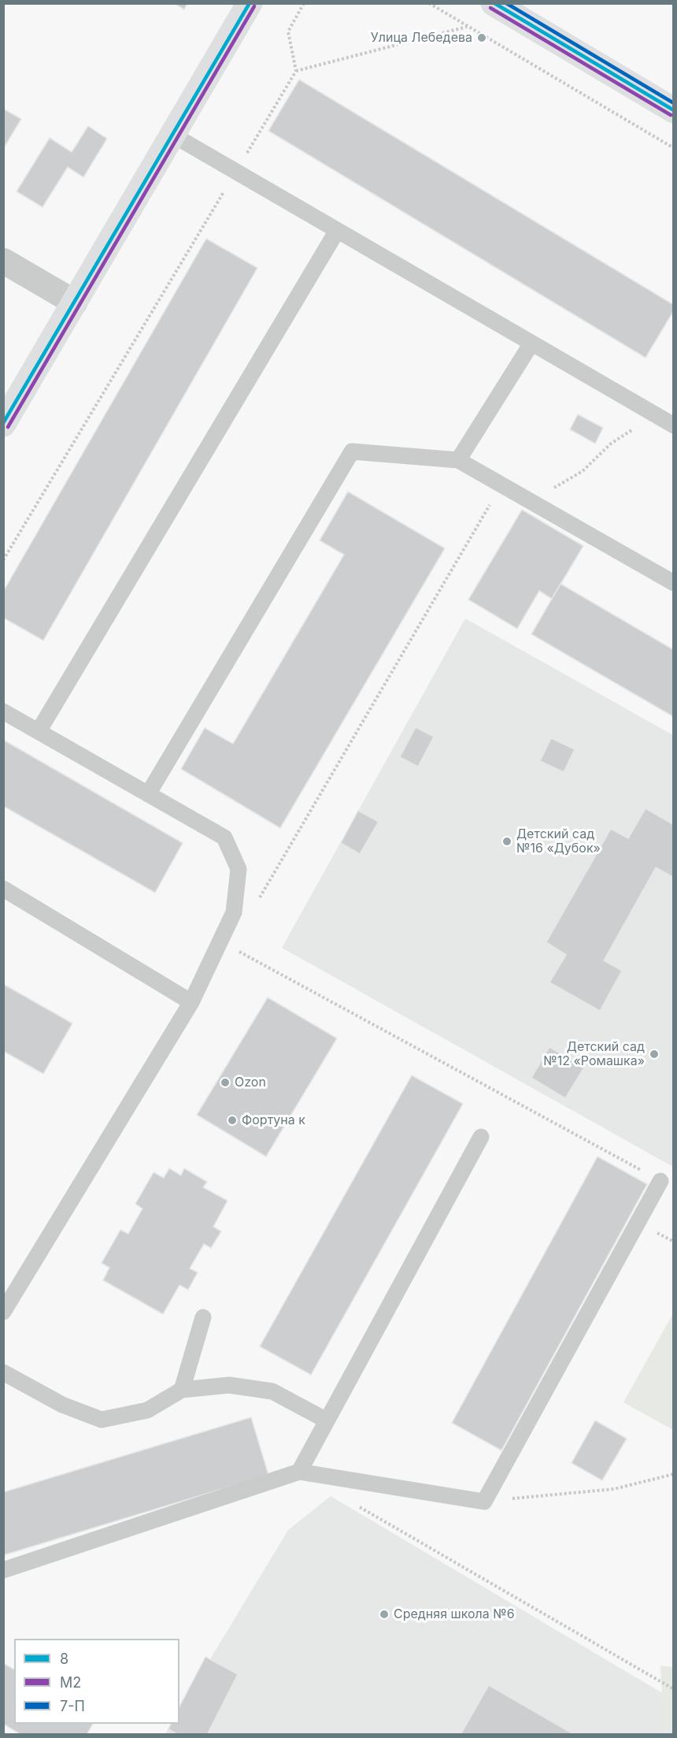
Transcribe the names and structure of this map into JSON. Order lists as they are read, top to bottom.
{
  "places": [
    "Улица Лебедева",
    "Детский сад №16 «Дубок»",
    "Детский сад №12 «Ромашка»",
    "Ozon",
    "Фортуна к",
    "Средняя школа №6"
  ],
  "lines": ["transit line 8", "transit line 7-П", "transit line М2"],
  "legend": ["8", "М2", "7-П"]
}
